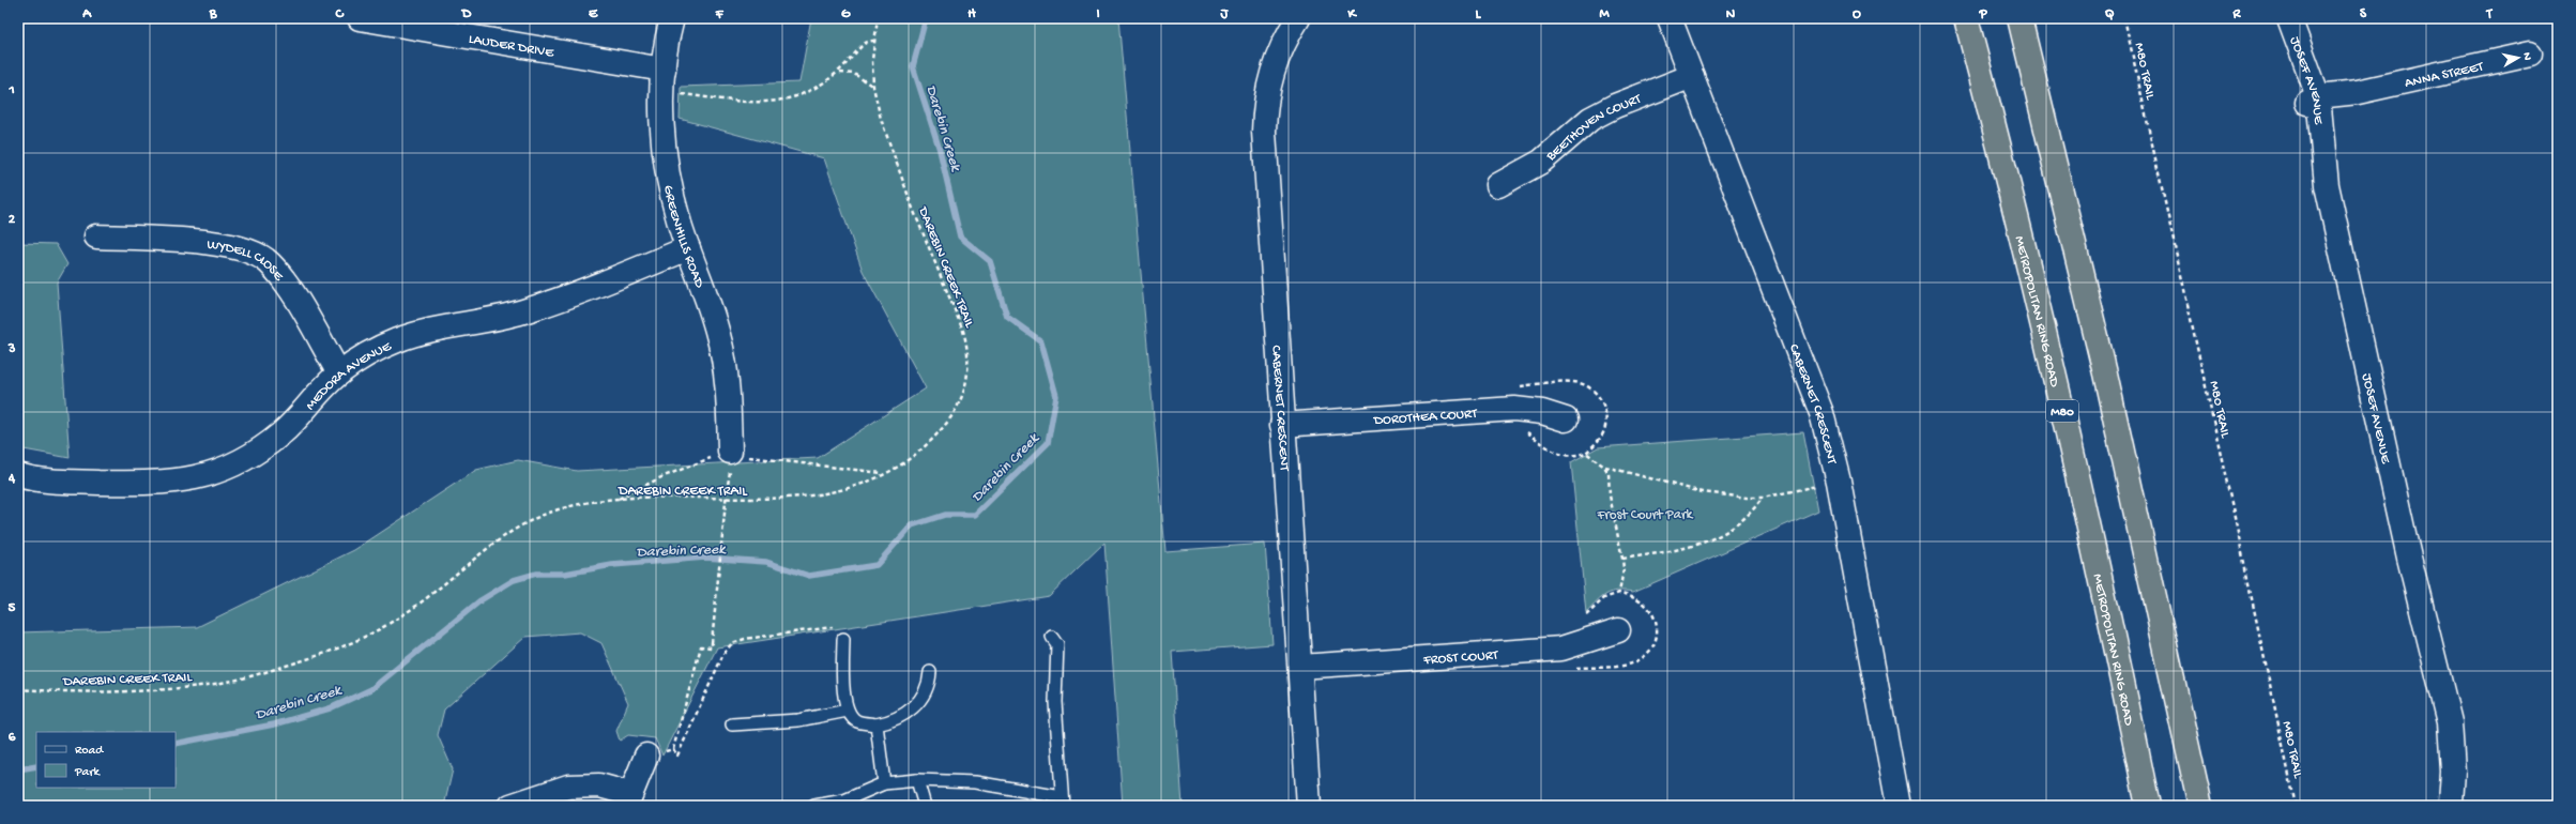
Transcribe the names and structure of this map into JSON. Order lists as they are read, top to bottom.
{
  "streets": {
    "highway": ["METROPOLITAN RING ROAD", "M80"],
    "street": [
      "LAUDER DRIVE",
      "ANNA STREET",
      "JOSEF AVENUE",
      "BEETHOVEN COURT",
      "GREENHILLS ROAD",
      "WYDELL CLOSE",
      "MEDORA AVENUE",
      "CABERNET CRESCENT",
      "DOROTHEA COURT",
      "FROST COURT"
    ],
    "path": ["M80 TRAIL", "DAREBIN CREEK TRAIL"]
  },
  "crossings": [
    ["LAUDER DRIVE", "GREENHILLS ROAD"],
    ["ANNA STREET", "JOSEF AVENUE"],
    ["BEETHOVEN COURT", "CABERNET CRESCENT"],
    ["GREENHILLS ROAD", "MEDORA AVENUE"],
    ["WYDELL CLOSE", "MEDORA AVENUE"],
    ["CABERNET CRESCENT", "DOROTHEA COURT"],
    ["CABERNET CRESCENT", "FROST COURT"]
  ],
  "water": ["Darebin Creek"],
  "parks": ["Frost Court Park"],
  "legend": ["Road", "Park"],
  "north": "right",
  "grid": {
    "columns": [
      "A",
      "B",
      "C",
      "D",
      "E",
      "F",
      "G",
      "H",
      "I",
      "J",
      "K",
      "L",
      "M",
      "N",
      "O",
      "P",
      "Q",
      "R",
      "S",
      "T"
    ],
    "rows": [
      "1",
      "2",
      "3",
      "4",
      "5",
      "6"
    ]
  }
}
